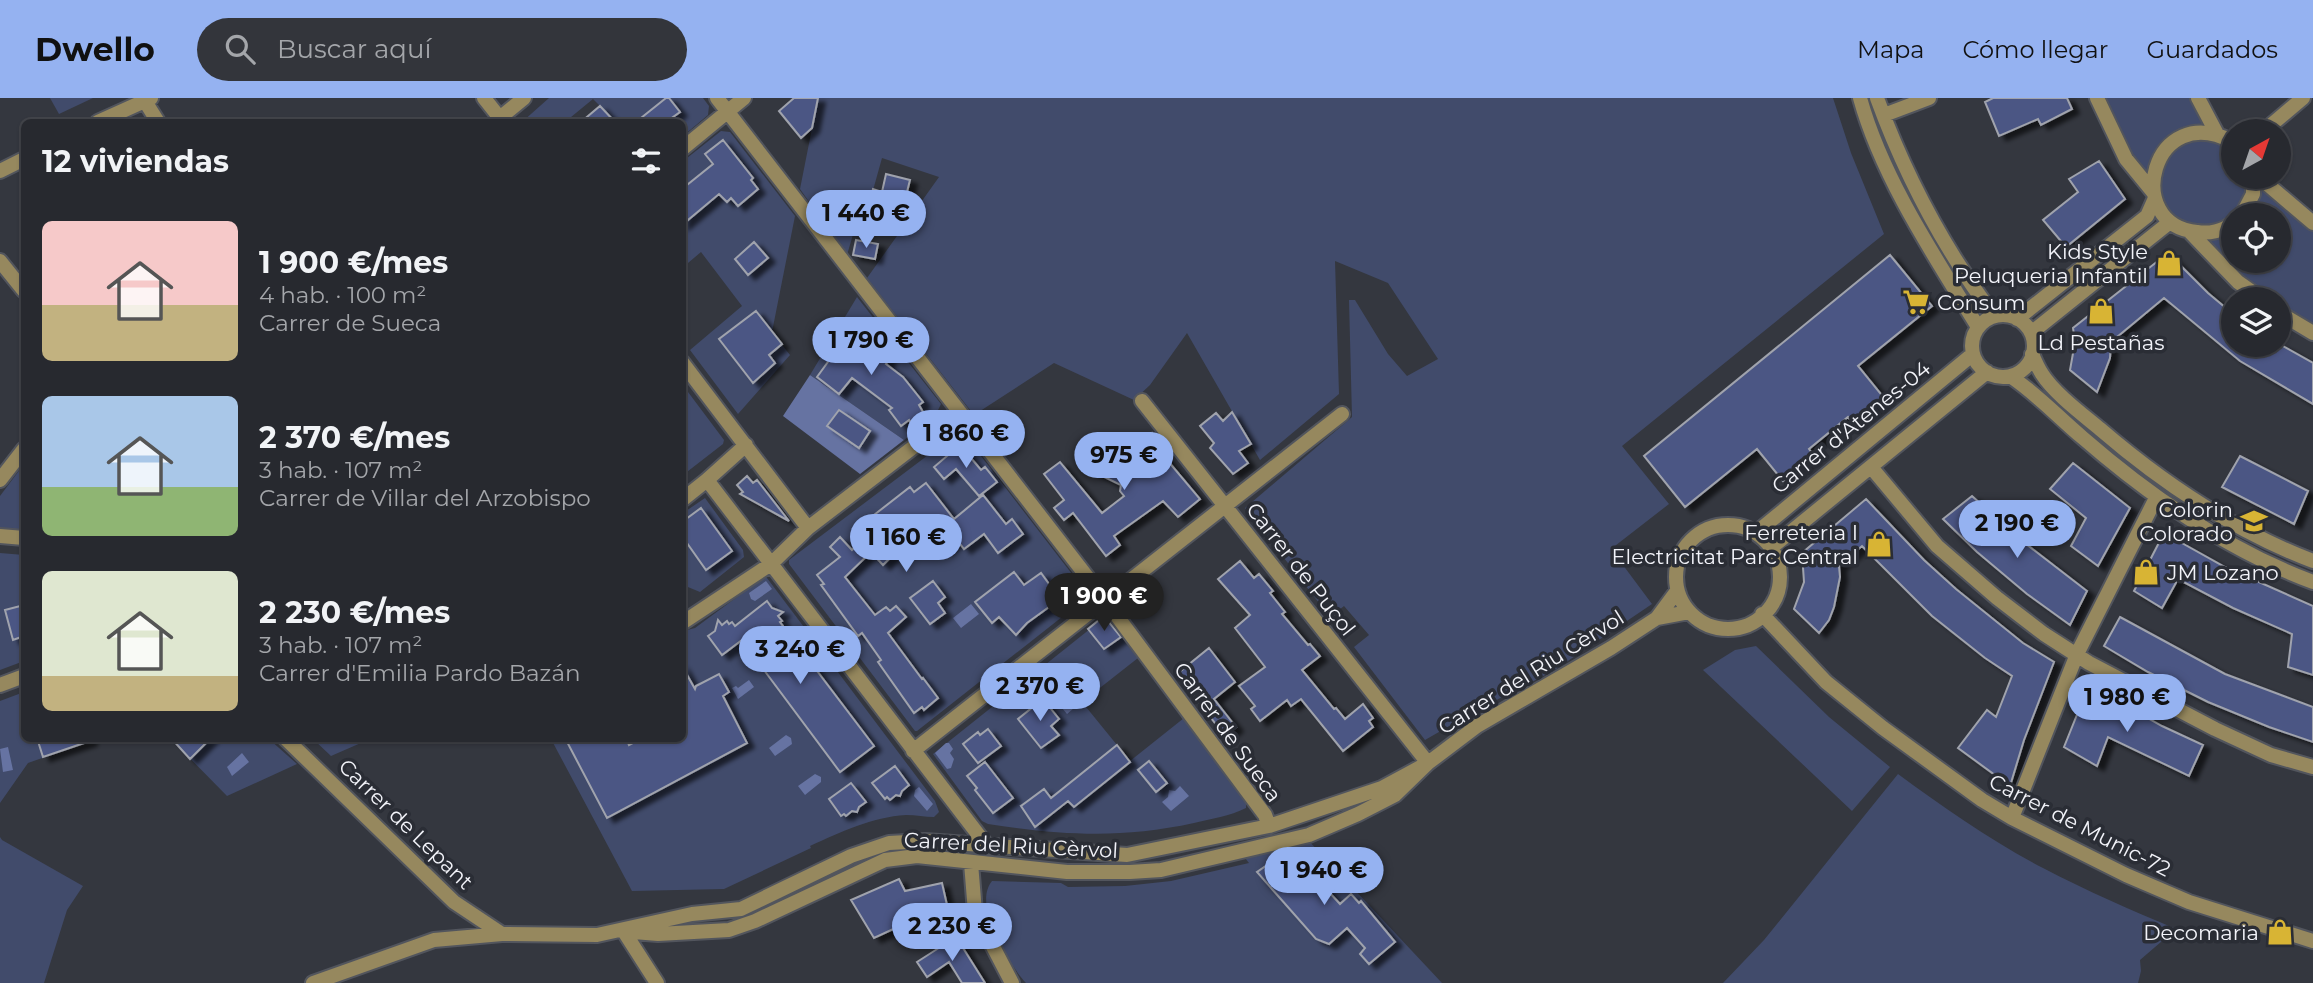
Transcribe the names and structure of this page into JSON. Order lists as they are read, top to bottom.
{
  "streets": {
    "street": [
      "Carrer d'Atenes-04",
      "Carrer de Puçol",
      "Carrer del Riu Cèrvol",
      "Carrer de Sueca",
      "Carrer de Lepant",
      "Carrer de Munic-72"
    ]
  },
  "crossings": [
    ["Carrer d'Atenes-04", "Carrer del Riu Cèrvol"],
    ["Carrer d'Atenes-04", "Carrer de Munic-72"],
    ["Carrer de Puçol", "Carrer del Riu Cèrvol"],
    ["Carrer del Riu Cèrvol", "Carrer de Sueca"],
    ["Carrer del Riu Cèrvol", "Carrer de Lepant"],
    ["Carrer del Riu Cèrvol", "Carrer de Munic-72"]
  ],
  "places": {
    "shop": [
      "Kids Style Peluqueria Infantil",
      "Ld Pestañas",
      "Ferreteria I Electricitat Parc Central",
      "JM Lozano",
      "Decomaria"
    ],
    "supermarket": ["Consum"],
    "school or university": ["Colorin Colorado"]
  },
  "north": "top right",
  "page": {
    "header": "Dwello",
    "search": "Buscar aquí",
    "nav": ["Mapa", "Cómo llegar", "Guardados"],
    "heading": "12 viviendas",
    "price": [
      "1 440 €",
      "1 790 €",
      "1 860 €",
      "975 €",
      "2 190 €",
      "1 160 €",
      "1 900 €",
      "3 240 €",
      "2 370 €",
      "1 980 €",
      "1 940 €",
      "2 230 €"
    ],
    "list": [
      {
        "name": "1 900 €/mes",
        "note": "4 hab. · 100 m² · Carrer de Sueca"
      },
      {
        "name": "2 370 €/mes",
        "note": "3 hab. · 107 m² · Carrer de Villar del Arzobispo"
      },
      {
        "name": "2 230 €/mes",
        "note": "3 hab. · 107 m² · Carrer d'Emilia Pardo Bazán"
      }
    ]
  }
}
